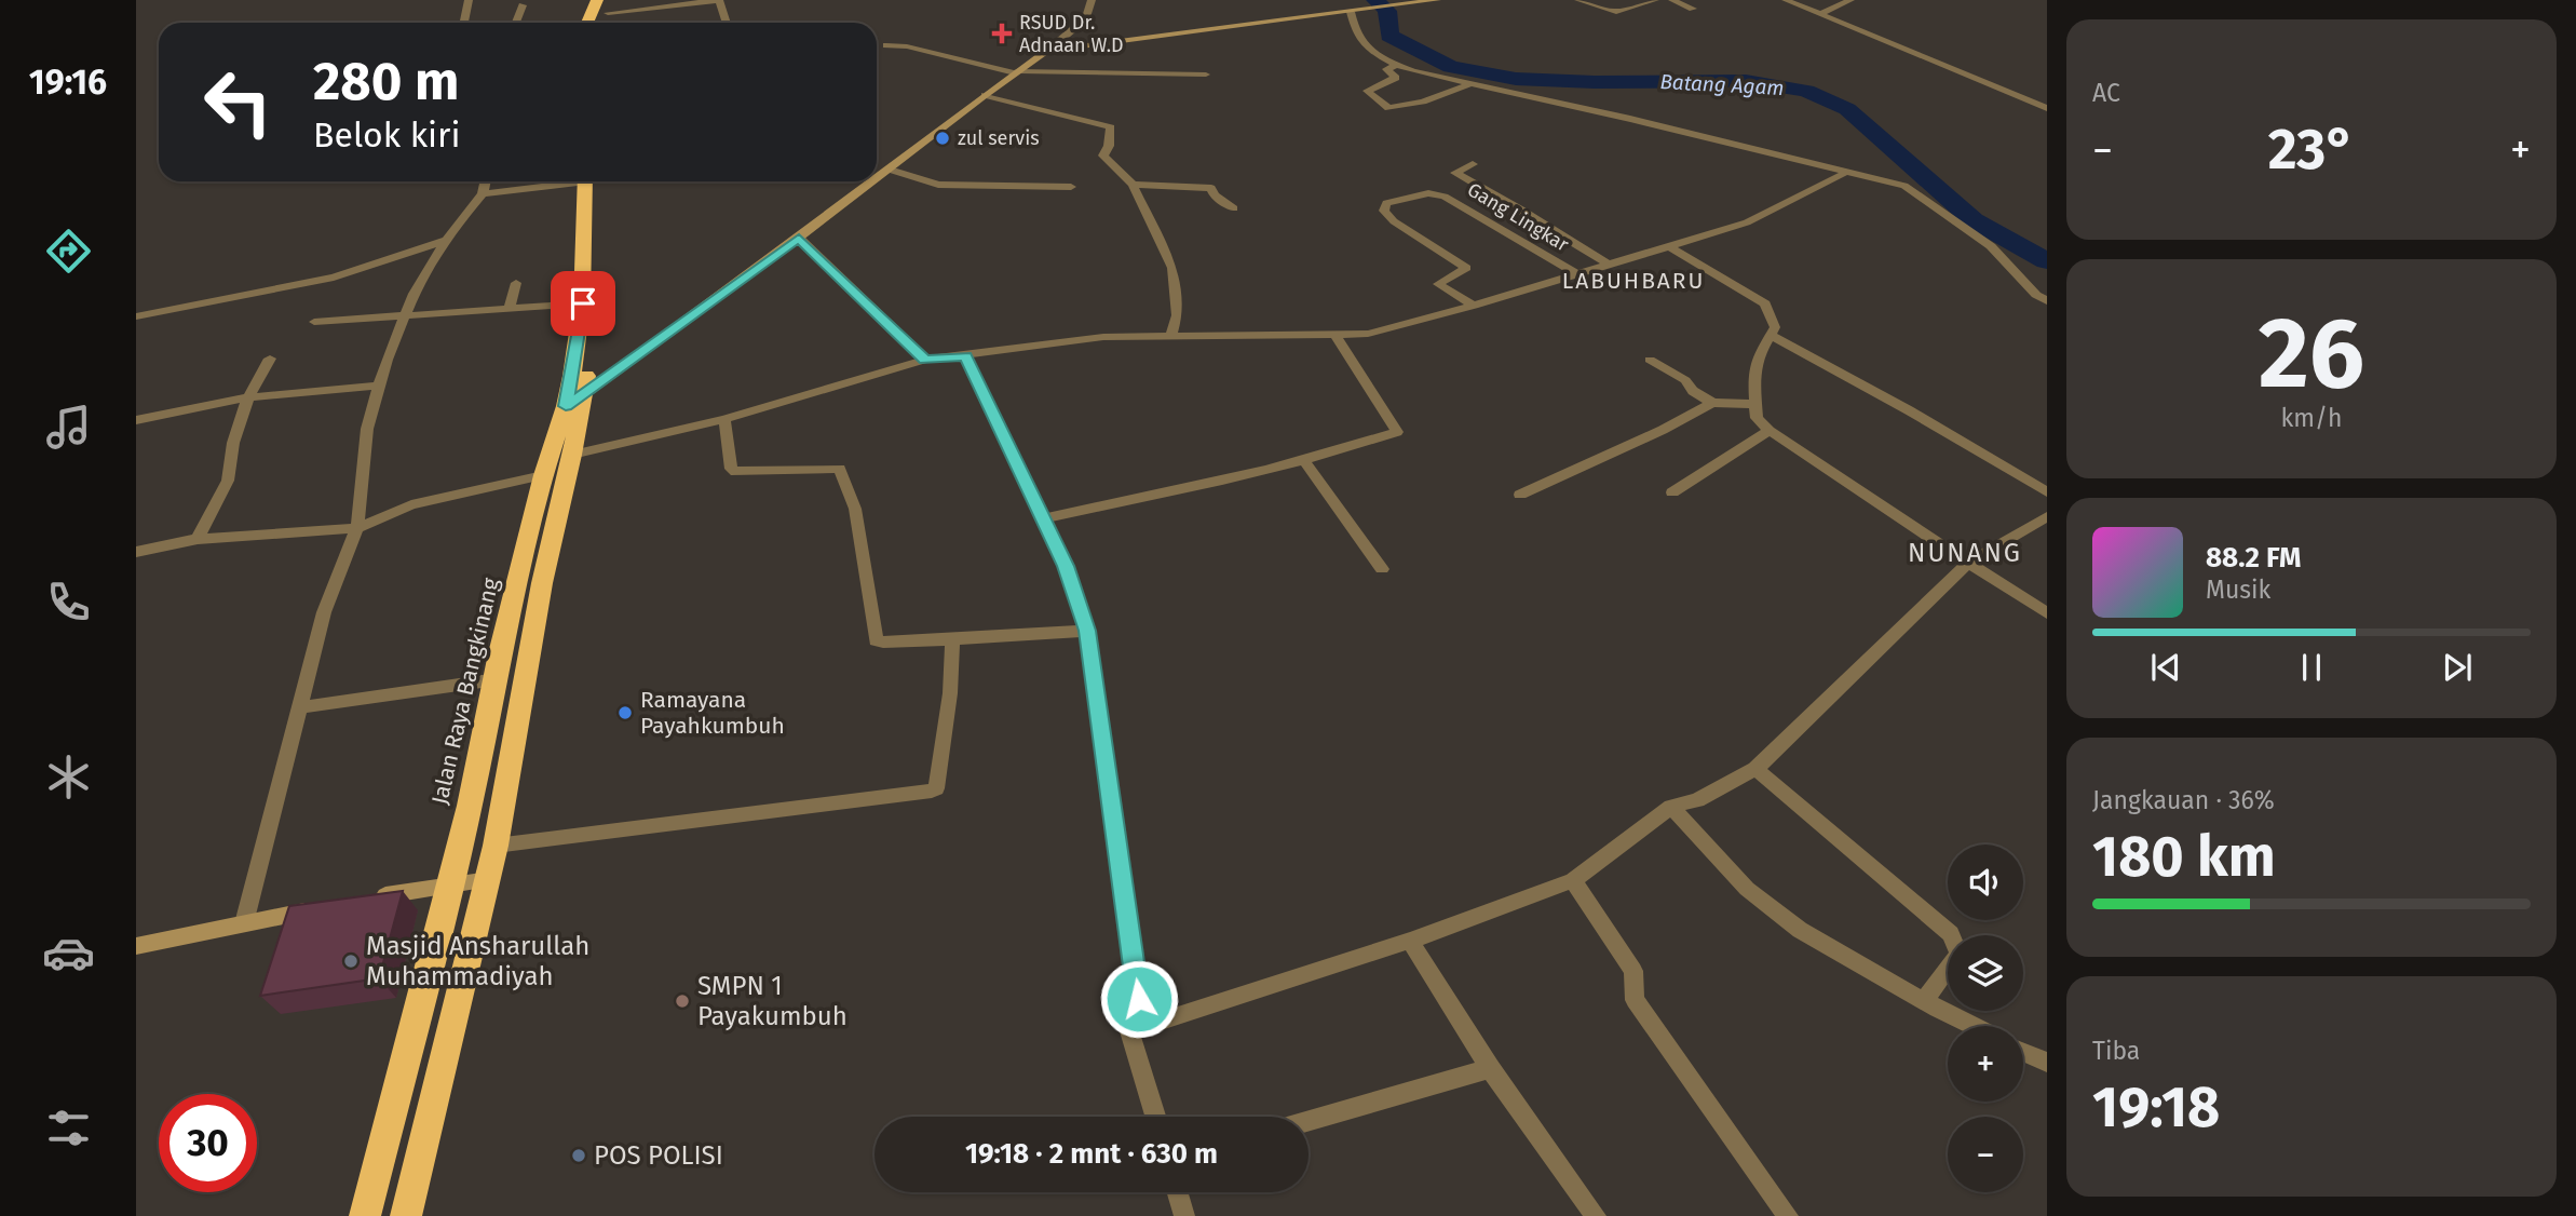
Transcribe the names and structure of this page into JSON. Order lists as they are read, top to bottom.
{
  "streets": {
    "highway": ["Jalan Raya Bangkinang"],
    "street": ["Gang Lingkar"]
  },
  "districts": ["LABUHBARU", "NUNANG"],
  "water": ["Batang Agam"],
  "places": {
    "health": ["RSUD Dr. Adnaan W.D"],
    "other": [
      "zul servis",
      "Ramayana Payahkumbuh",
      "Masjid Ansharullah Muhammadiyah",
      "SMPN 1 Payakumbuh",
      "POS POLISI"
    ]
  },
  "page": {
    "tabs": "19:16",
    "tile": [
      "AC",
      ["26", "km/h"],
      ["Jangkauan · 36%", "180 km"],
      ["Tiba", "19:18"]
    ],
    "turn": ["280 m", "Belok kiri"],
    "heat": ["−", "23°", "+"],
    "song": ["88.2 FM", "Musik"],
    "map_buttons": ["+", "−"],
    "limit": "30",
    "trip": "19:18 · 2 mnt · 630 m"
  }
}
